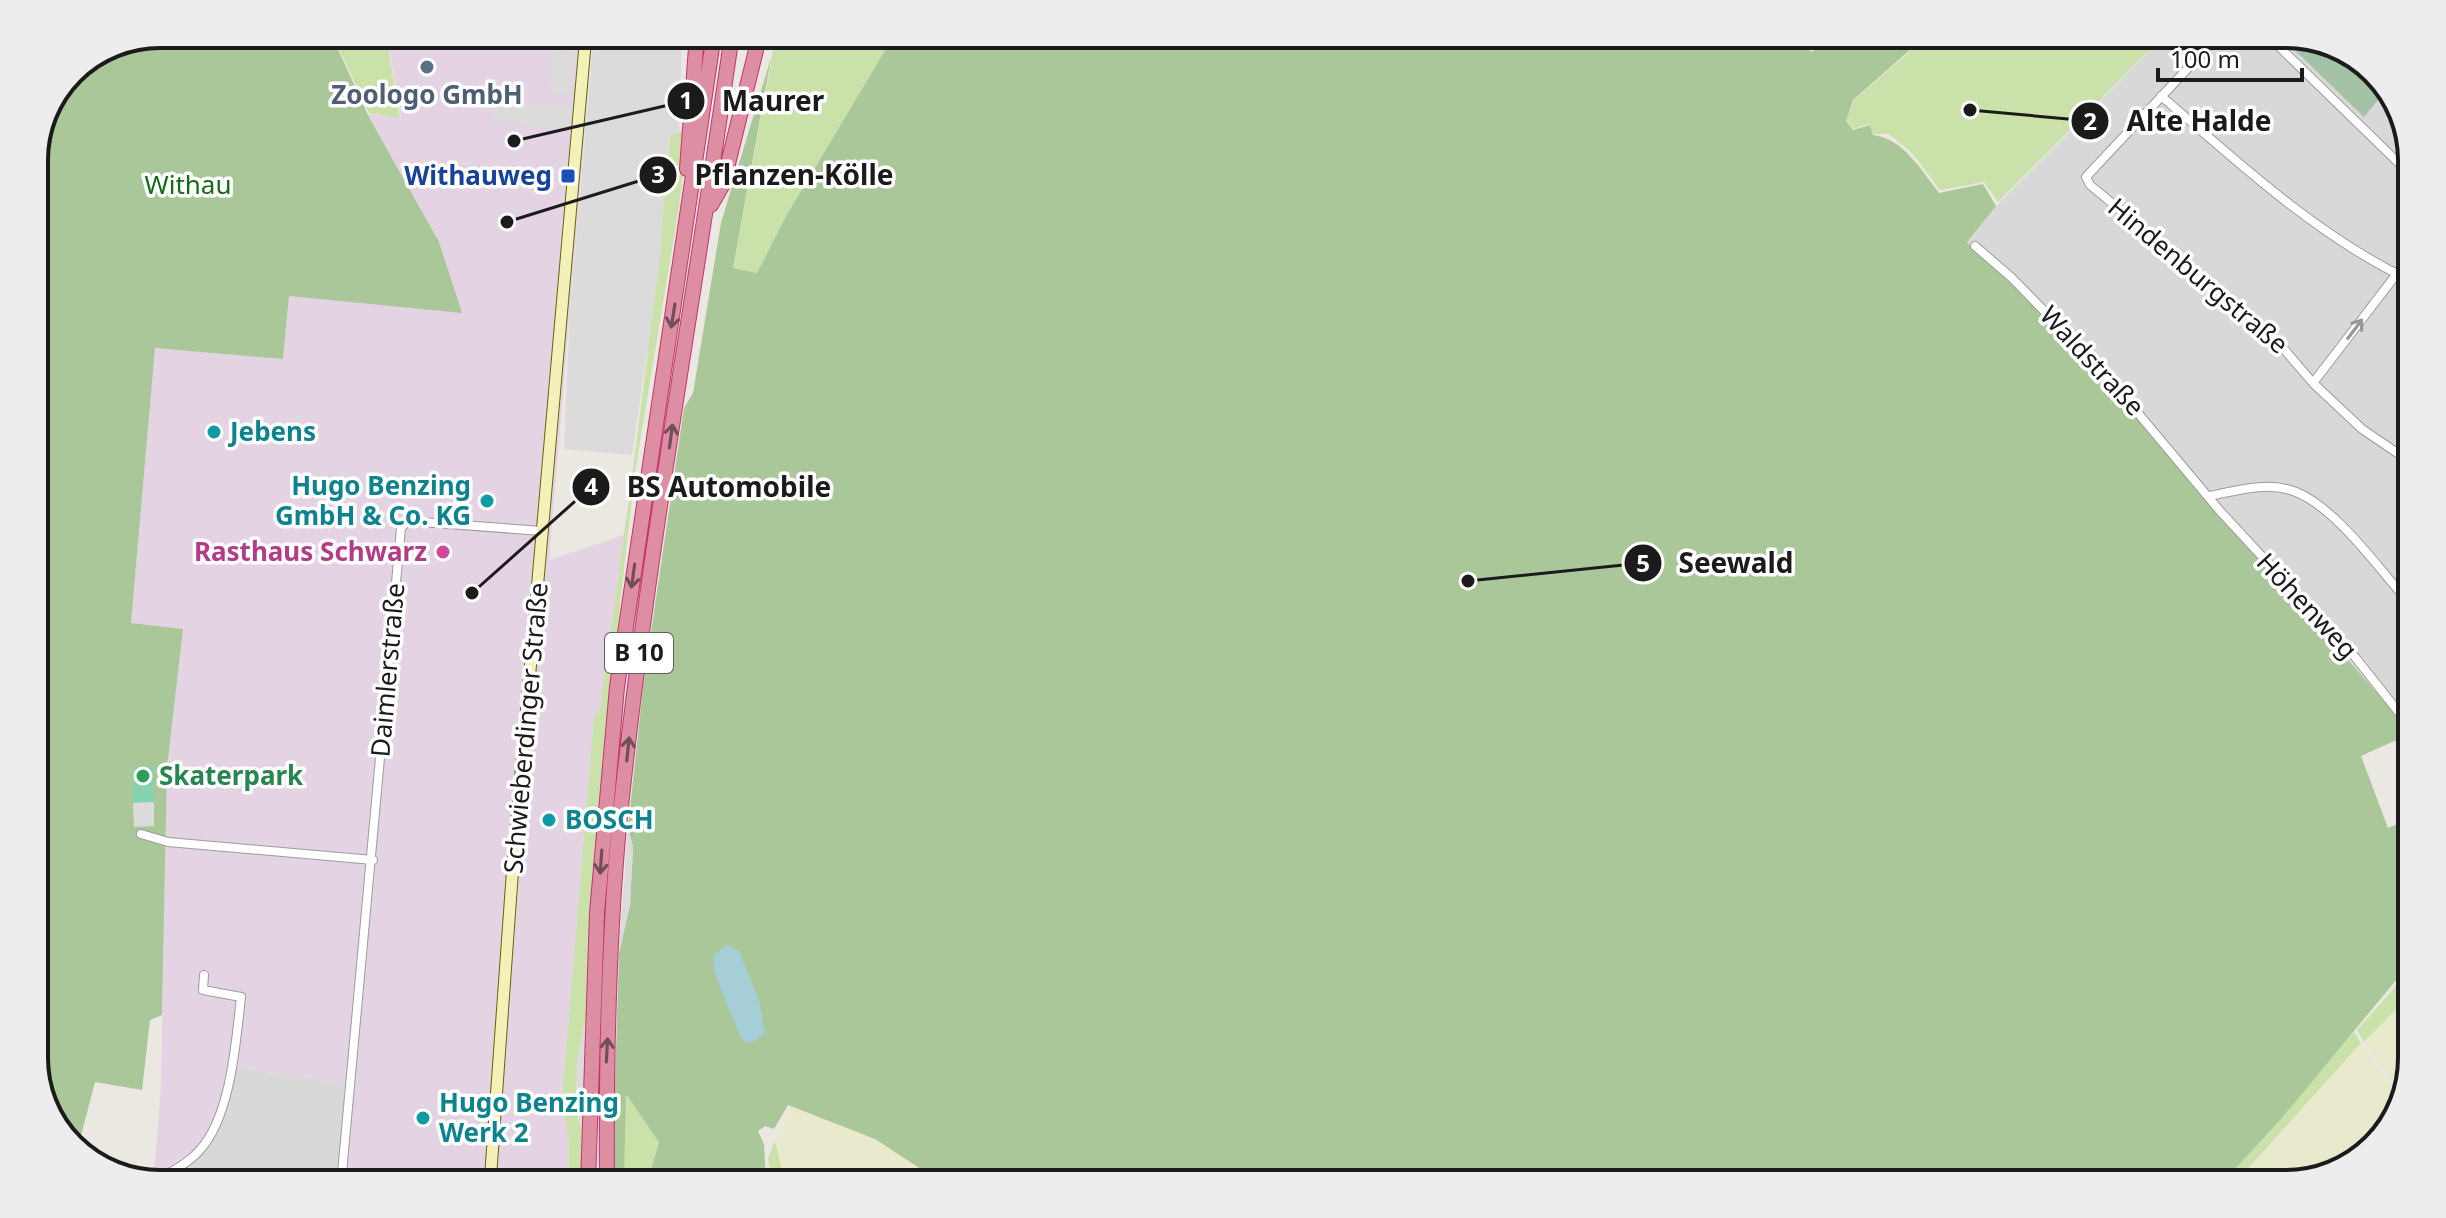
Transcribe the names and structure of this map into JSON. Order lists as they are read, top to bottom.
{
  "streets": {
    "highway": ["B 10"],
    "street": [
      "Hindenburgstraße",
      "Waldstraße",
      "Höhenweg",
      "Daimlerstraße",
      "Schwieberdinger Straße"
    ]
  },
  "crossings": [
    ["Waldstraße", "Höhenweg"],
    ["Daimlerstraße", "Schwieberdinger Straße"]
  ],
  "parks": ["Withau"],
  "places": {
    "other": [
      "Zoologo GmbH",
      "Alte Halde",
      "Maurer",
      "Pflanzen-Kölle",
      "Jebens",
      "Hugo Benzing GmbH & Co. KG",
      "Rasthaus Schwarz",
      "Seewald",
      "BS Automobile",
      "Skaterpark",
      "BOSCH",
      "Hugo Benzing Werk 2"
    ],
    "transit": ["Withauweg"]
  },
  "scale_bar": "100 m"
}
